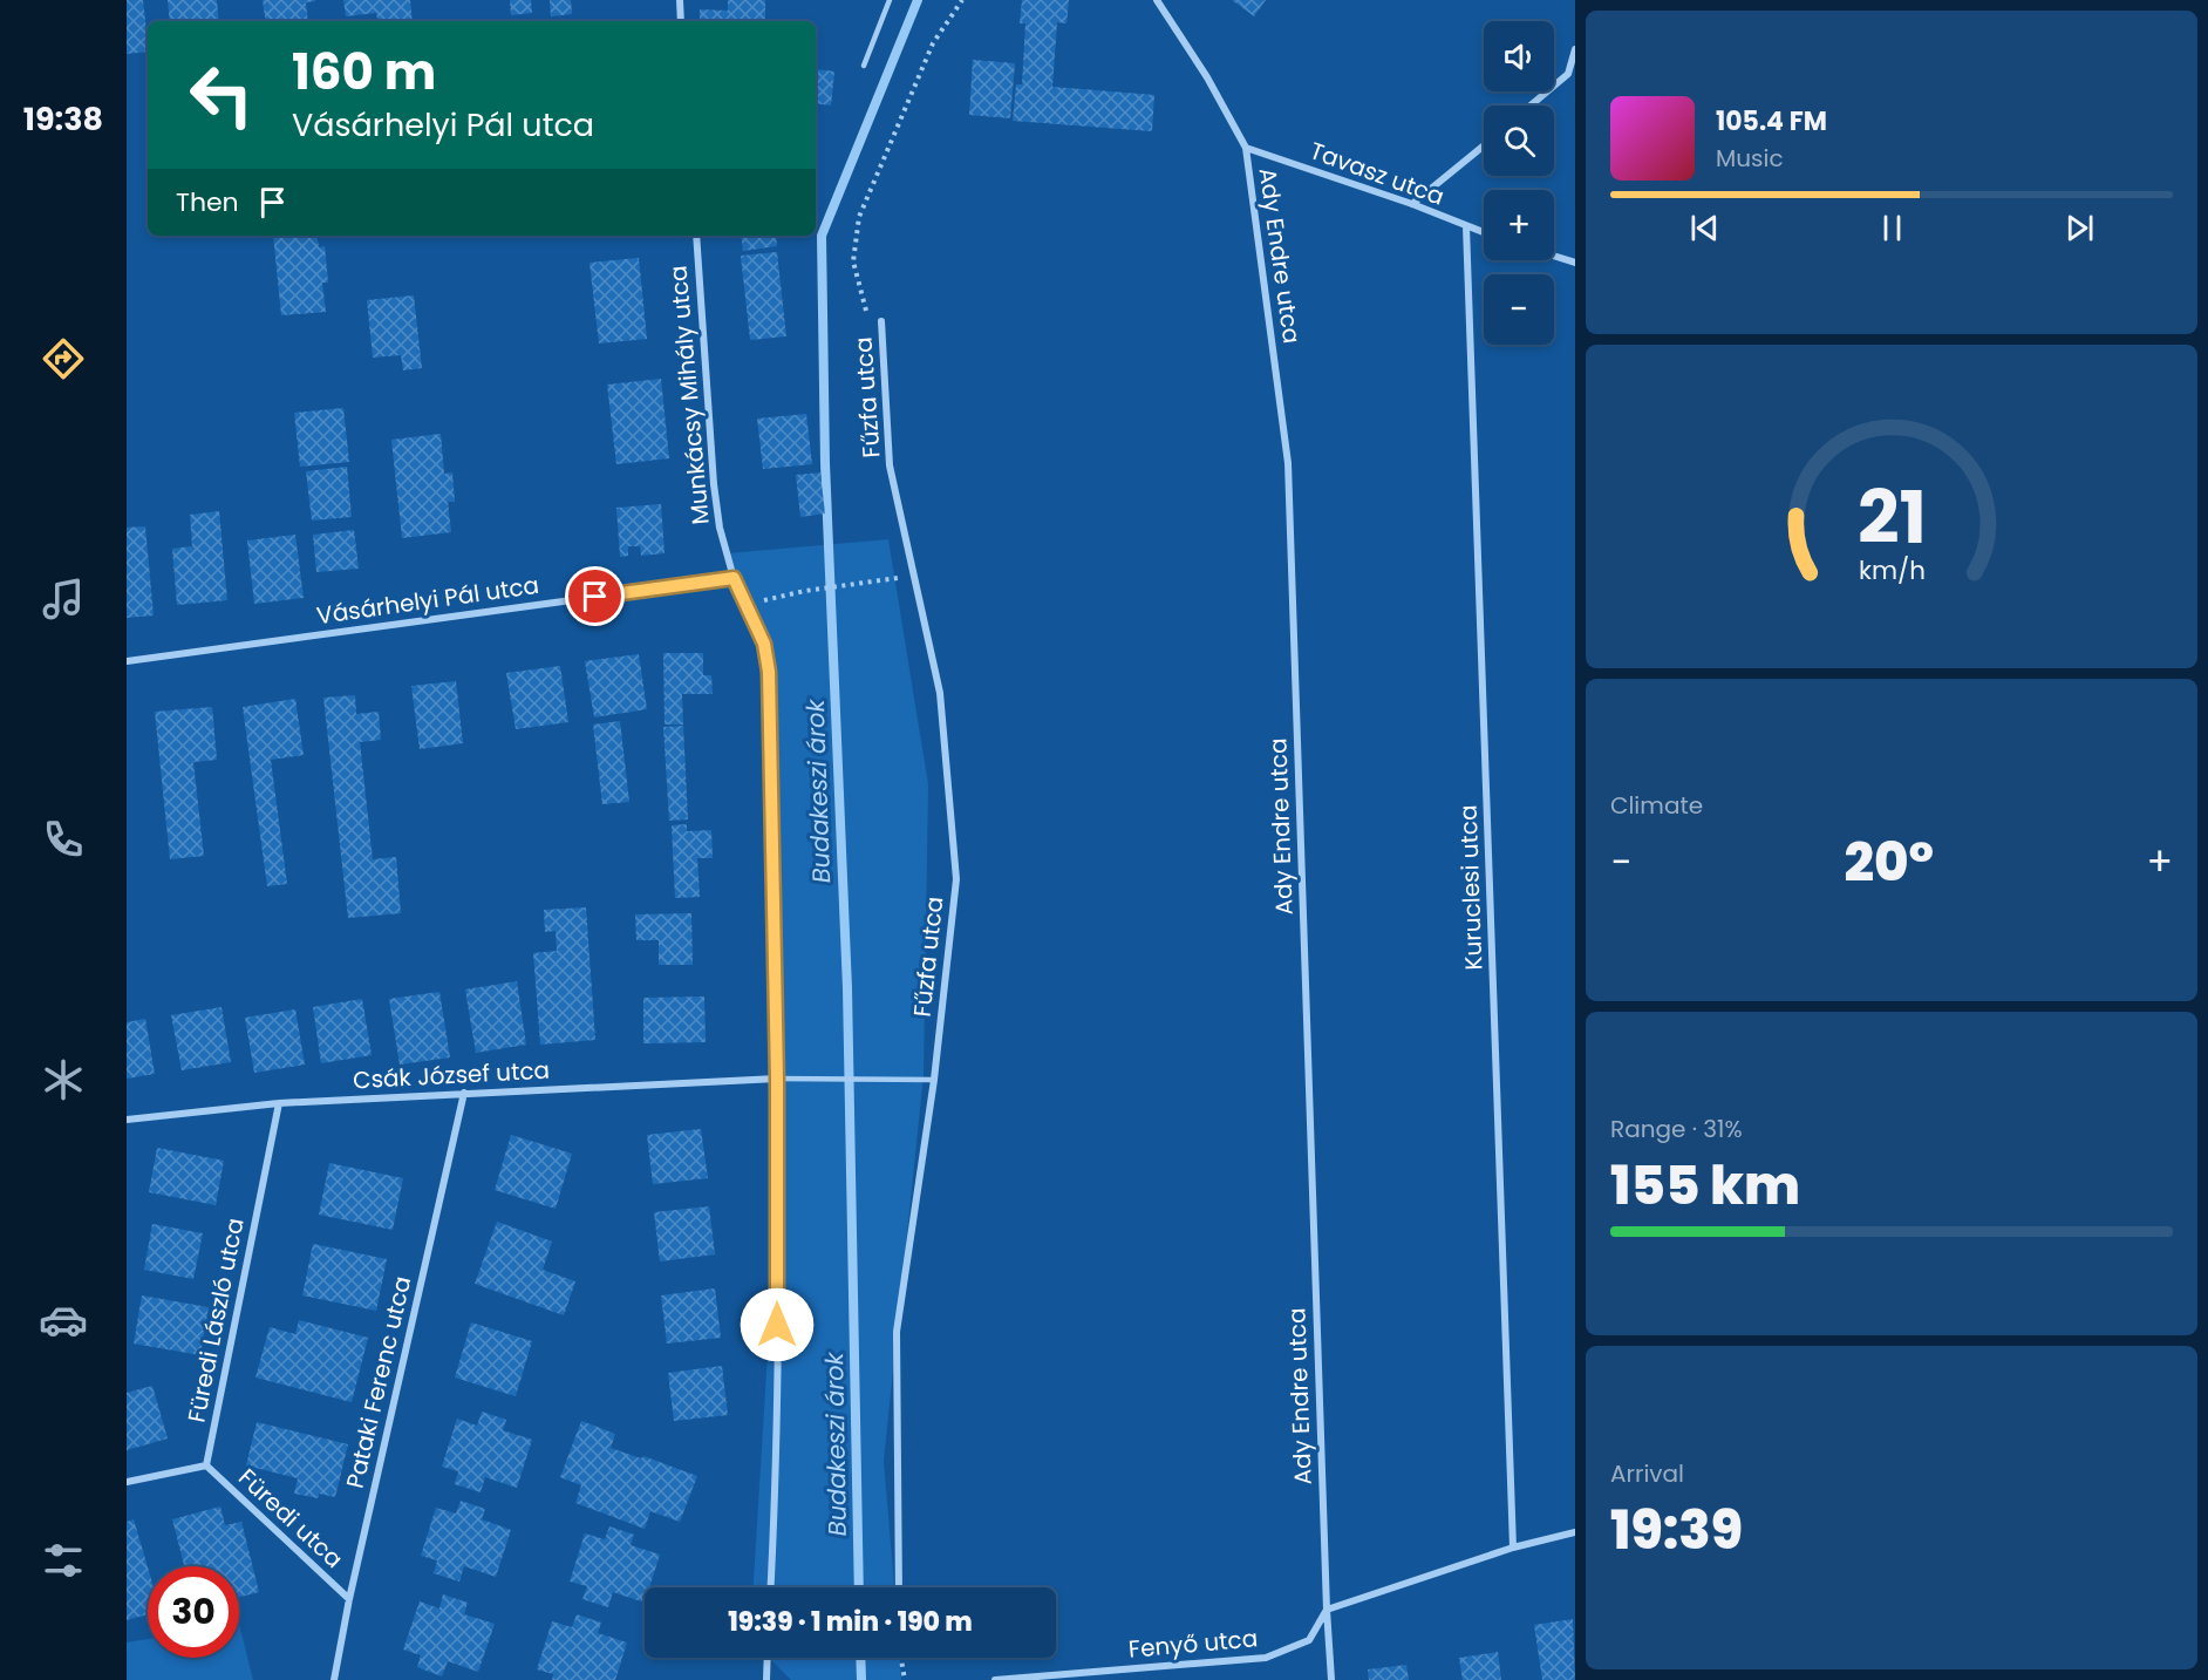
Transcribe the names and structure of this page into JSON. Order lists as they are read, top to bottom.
{
  "streets": {
    "street": [
      "Tavasz utca",
      "Ady Endre utca",
      "Munkácsy Mihály utca",
      "Fűzfa utca",
      "Vásárhelyi Pál utca",
      "Kuruclesi utca",
      "Csák József utca",
      "Füredi László utca",
      "Pataki Ferenc utca",
      "Füredi utca",
      "Fenyő utca"
    ]
  },
  "crossings": [
    ["Tavasz utca", "Ady Endre utca"],
    ["Tavasz utca", "Kuruclesi utca"],
    ["Ady Endre utca", "Fenyő utca"],
    ["Munkácsy Mihály utca", "Vásárhelyi Pál utca"],
    ["Munkácsy Mihály utca", "Csák József utca"],
    ["Csák József utca", "Füredi László utca"],
    ["Csák József utca", "Pataki Ferenc utca"],
    ["Füredi László utca", "Füredi utca"],
    ["Pataki Ferenc utca", "Füredi utca"]
  ],
  "water": ["Budakeszi árok"],
  "page": {
    "tabs": "19:38",
    "map_buttons": ["+", "−"],
    "turn": ["160 m", "Vásárhelyi Pál utca"],
    "song": ["105.4 FM", "Music"],
    "then": "Then",
    "tile": [
      "Climate",
      ["Range · 31%", "155 km"],
      ["Arrival", "19:39"]
    ],
    "heat": ["−", "20°", "+"],
    "limit": "30",
    "trip": "19:39 · 1 min · 190 m",
    "gauge": ["21", "km/h"]
  }
}
